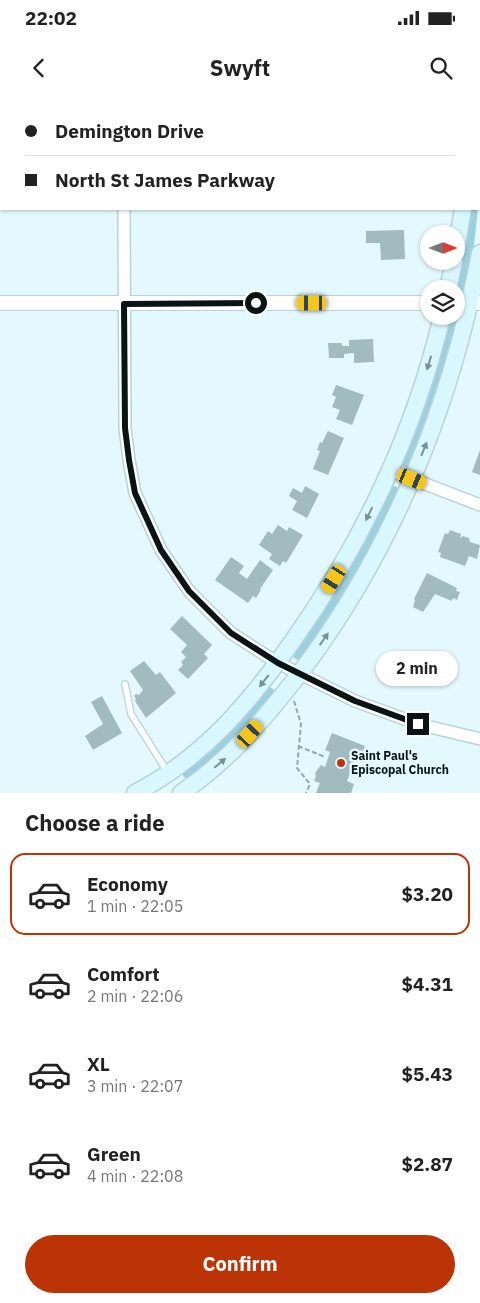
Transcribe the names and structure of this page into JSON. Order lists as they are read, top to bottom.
{
  "places": ["Saint Paul's Episcopal Church"],
  "north": "right",
  "page": {
    "status": "22:02",
    "header": "Swyft",
    "banner": ["Demington Drive", "North St James Parkway"],
    "bubble": "2 min",
    "heading": "Choose a ride",
    "list": [
      {
        "name": "Economy",
        "note": "1 min · 22:05",
        "value": "$3.20"
      },
      {
        "name": "Comfort",
        "note": "2 min · 22:06",
        "value": "$4.31"
      },
      {
        "name": "XL",
        "note": "3 min · 22:07",
        "value": "$5.43"
      },
      {
        "name": "Green",
        "note": "4 min · 22:08",
        "value": "$2.87"
      }
    ],
    "buttons": "Confirm"
  }
}
